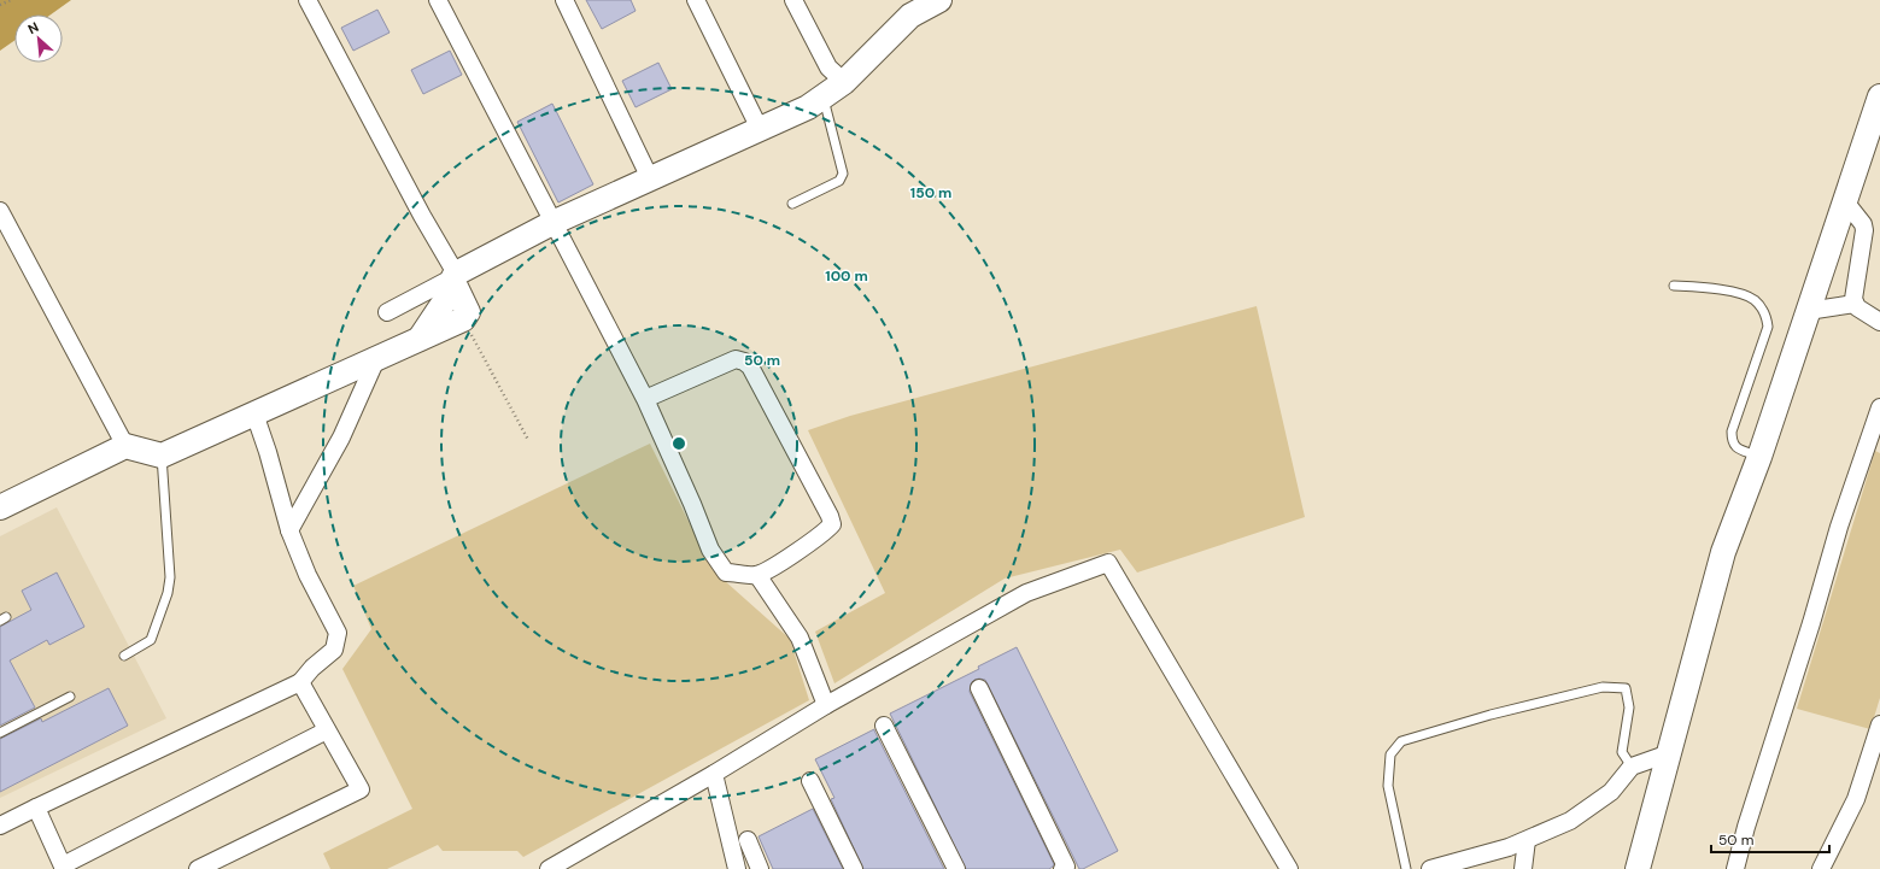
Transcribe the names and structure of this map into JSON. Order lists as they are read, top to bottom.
{
  "scale_bar": "50 m",
  "north": "top left",
  "rings": ["150 m", "100 m", "50 m"]
}
